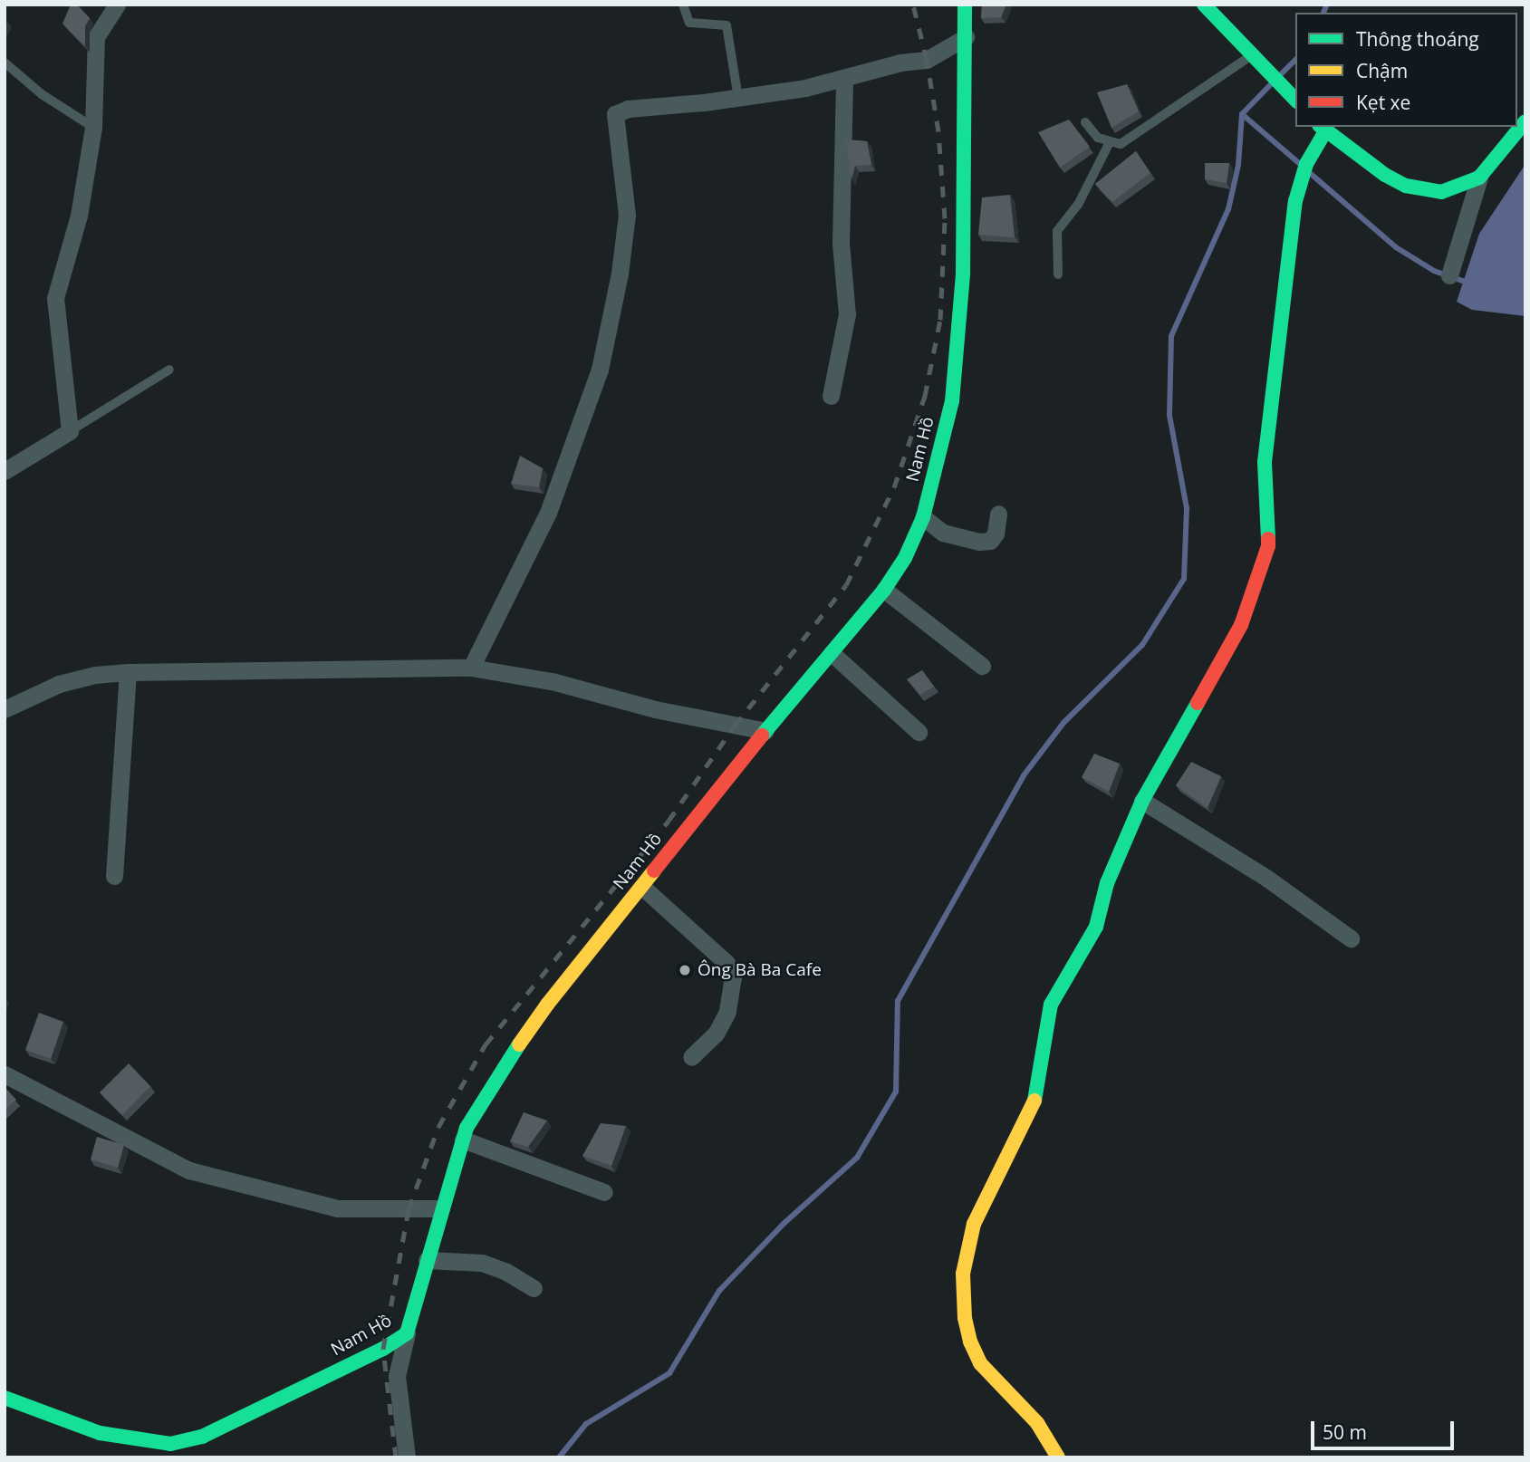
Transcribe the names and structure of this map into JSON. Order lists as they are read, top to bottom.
{
  "streets": {
    "street": ["Nam Hồ"]
  },
  "places": ["Ông Bà Ba Cafe"],
  "legend": ["Thông thoáng", "Chậm", "Kẹt xe"],
  "scale_bar": "50 m"
}
